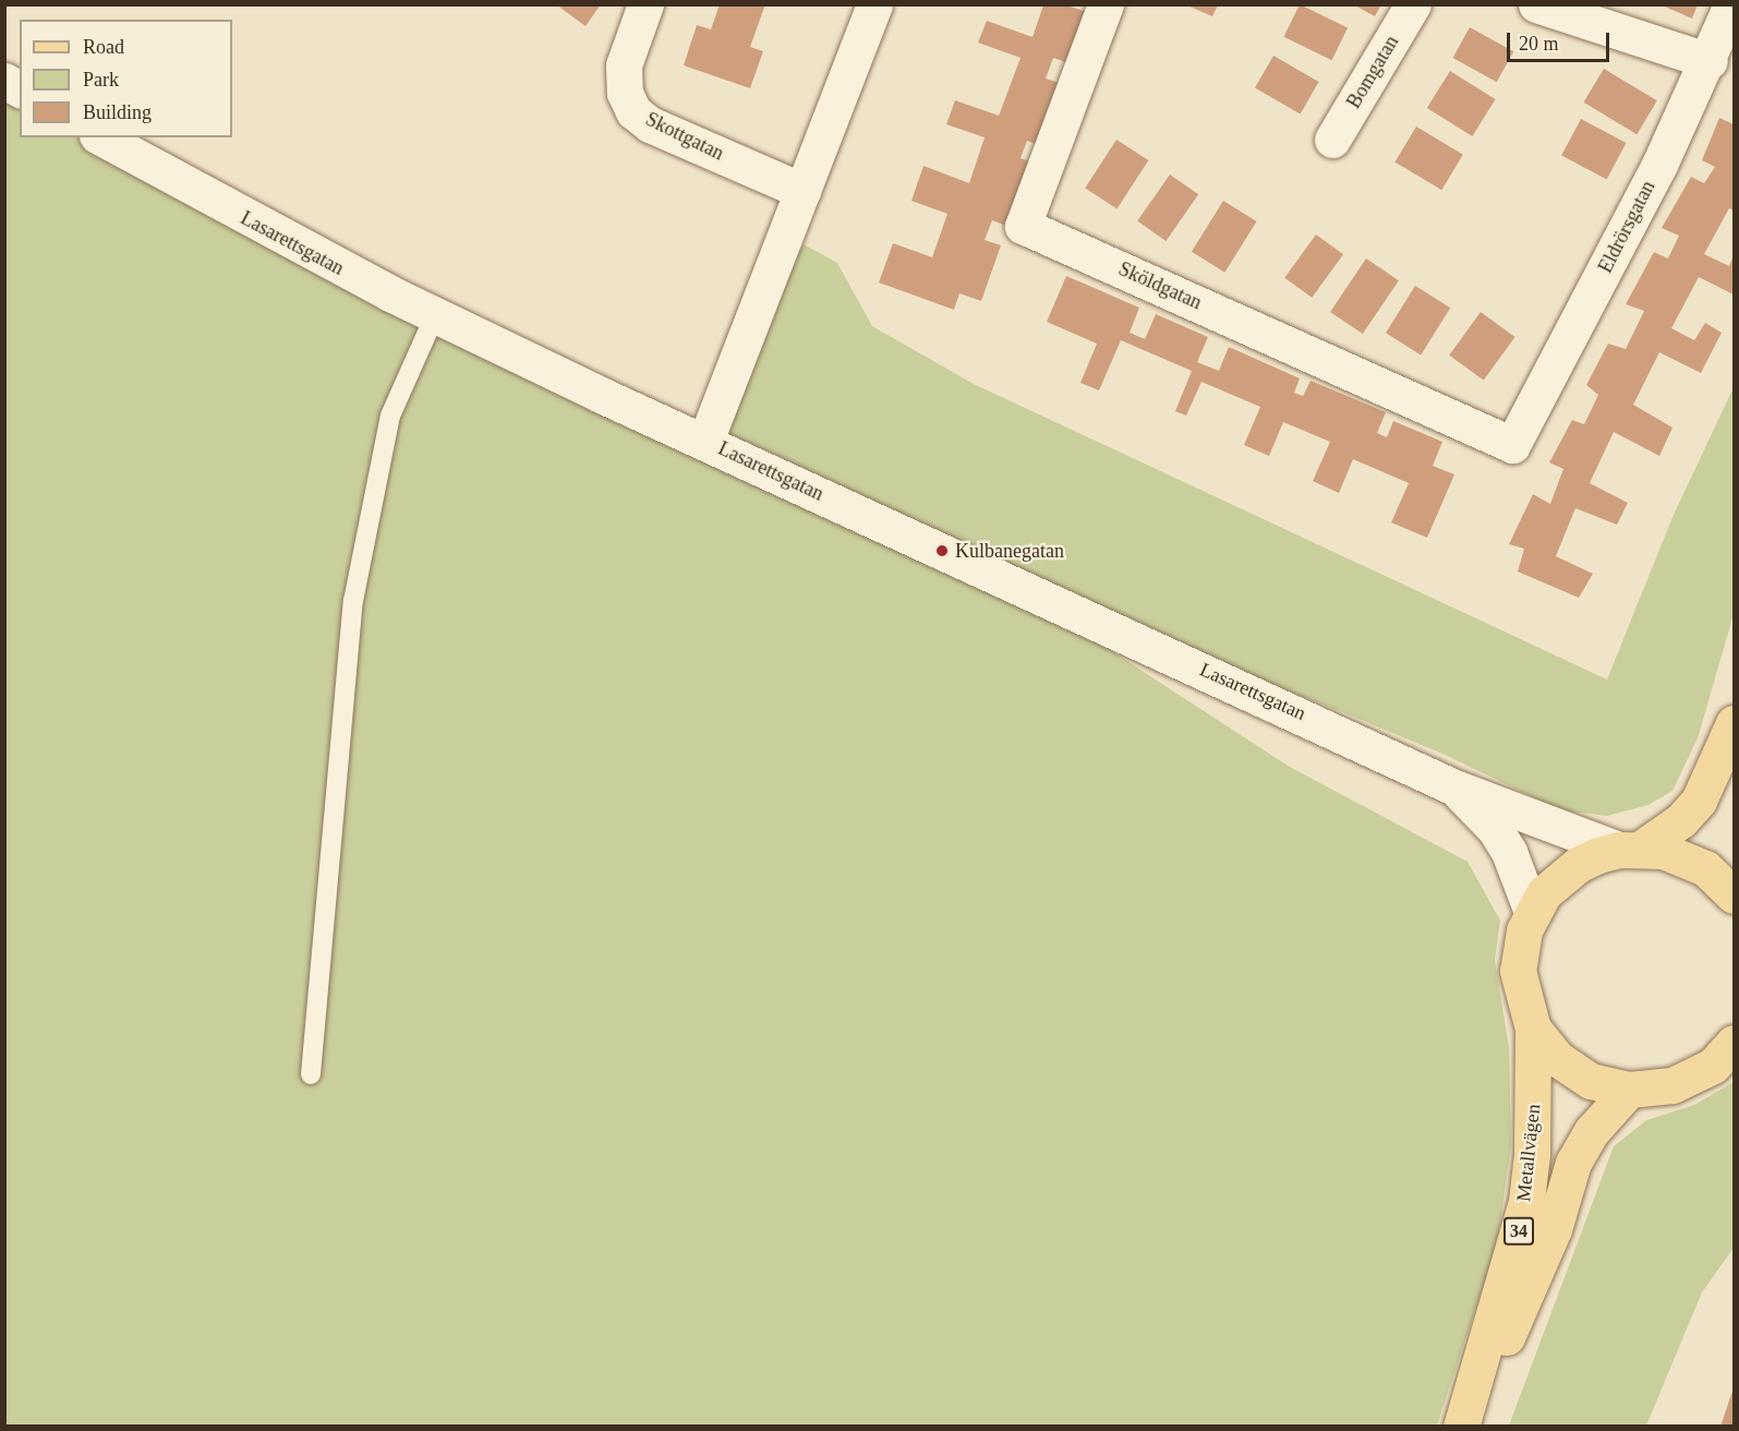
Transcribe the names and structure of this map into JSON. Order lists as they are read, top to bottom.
{
  "streets": {
    "main road": ["Metallvägen", "34"],
    "street": [
      "Bomgatan",
      "Skottgatan",
      "Eldrörsgatan",
      "Lasarettsgatan",
      "Sköldgatan"
    ]
  },
  "crossings": [
    ["Eldrörsgatan", "Sköldgatan"],
    ["Lasarettsgatan", "34"],
    ["Metallvägen", "34"]
  ],
  "places": ["Kulbanegatan"],
  "legend": ["Road", "Park", "Building"],
  "scale_bar": "20 m"
}
